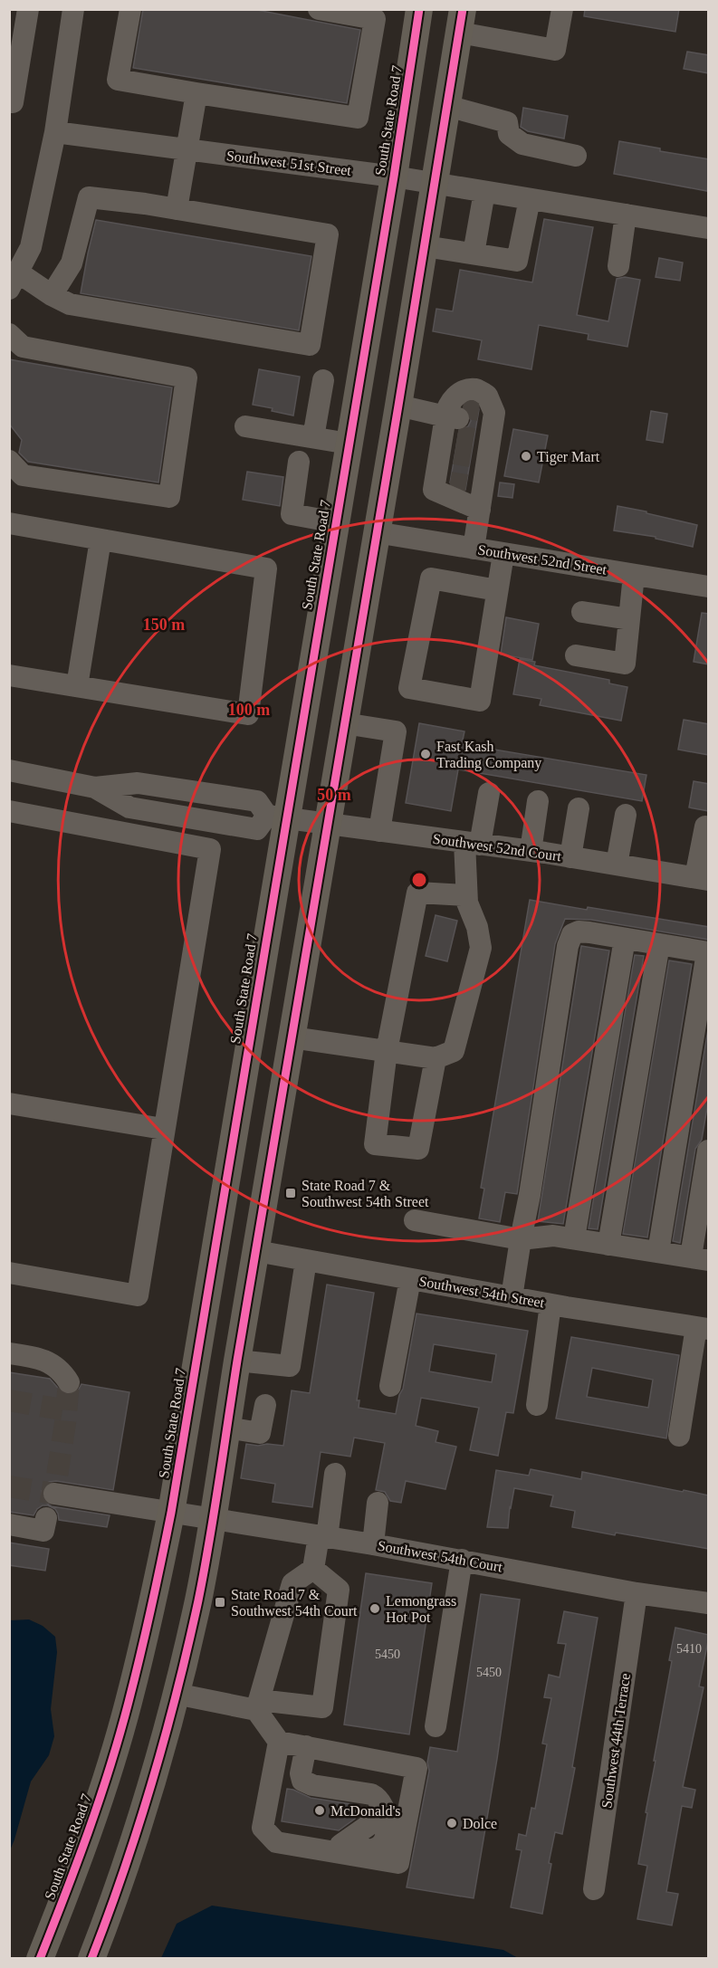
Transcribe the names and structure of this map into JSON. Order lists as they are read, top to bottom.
{
  "streets": {
    "main road": ["South State Road 7"],
    "street": [
      "Southwest 51st Street",
      "Southwest 52nd Street",
      "Southwest 52nd Court",
      "Southwest 54th Street",
      "Southwest 54th Court",
      "Southwest 44th Terrace"
    ]
  },
  "crossings": [
    ["South State Road 7", "Southwest 51st Street"],
    ["South State Road 7", "Southwest 52nd Court"],
    ["South State Road 7", "Southwest 54th Court"],
    ["Southwest 54th Court", "Southwest 44th Terrace"]
  ],
  "places": {
    "other": [
      "Tiger Mart",
      "Fast Kash Trading Company",
      "Lemongrass Hot Pot",
      "McDonald's",
      "Dolce"
    ],
    "transit": ["State Road 7 & Southwest 54th Street", "State Road 7 & Southwest 54th Court"]
  },
  "house_numbers": ["5410", "5450", "5450"],
  "rings": ["150 m", "100 m", "50 m"]
}
